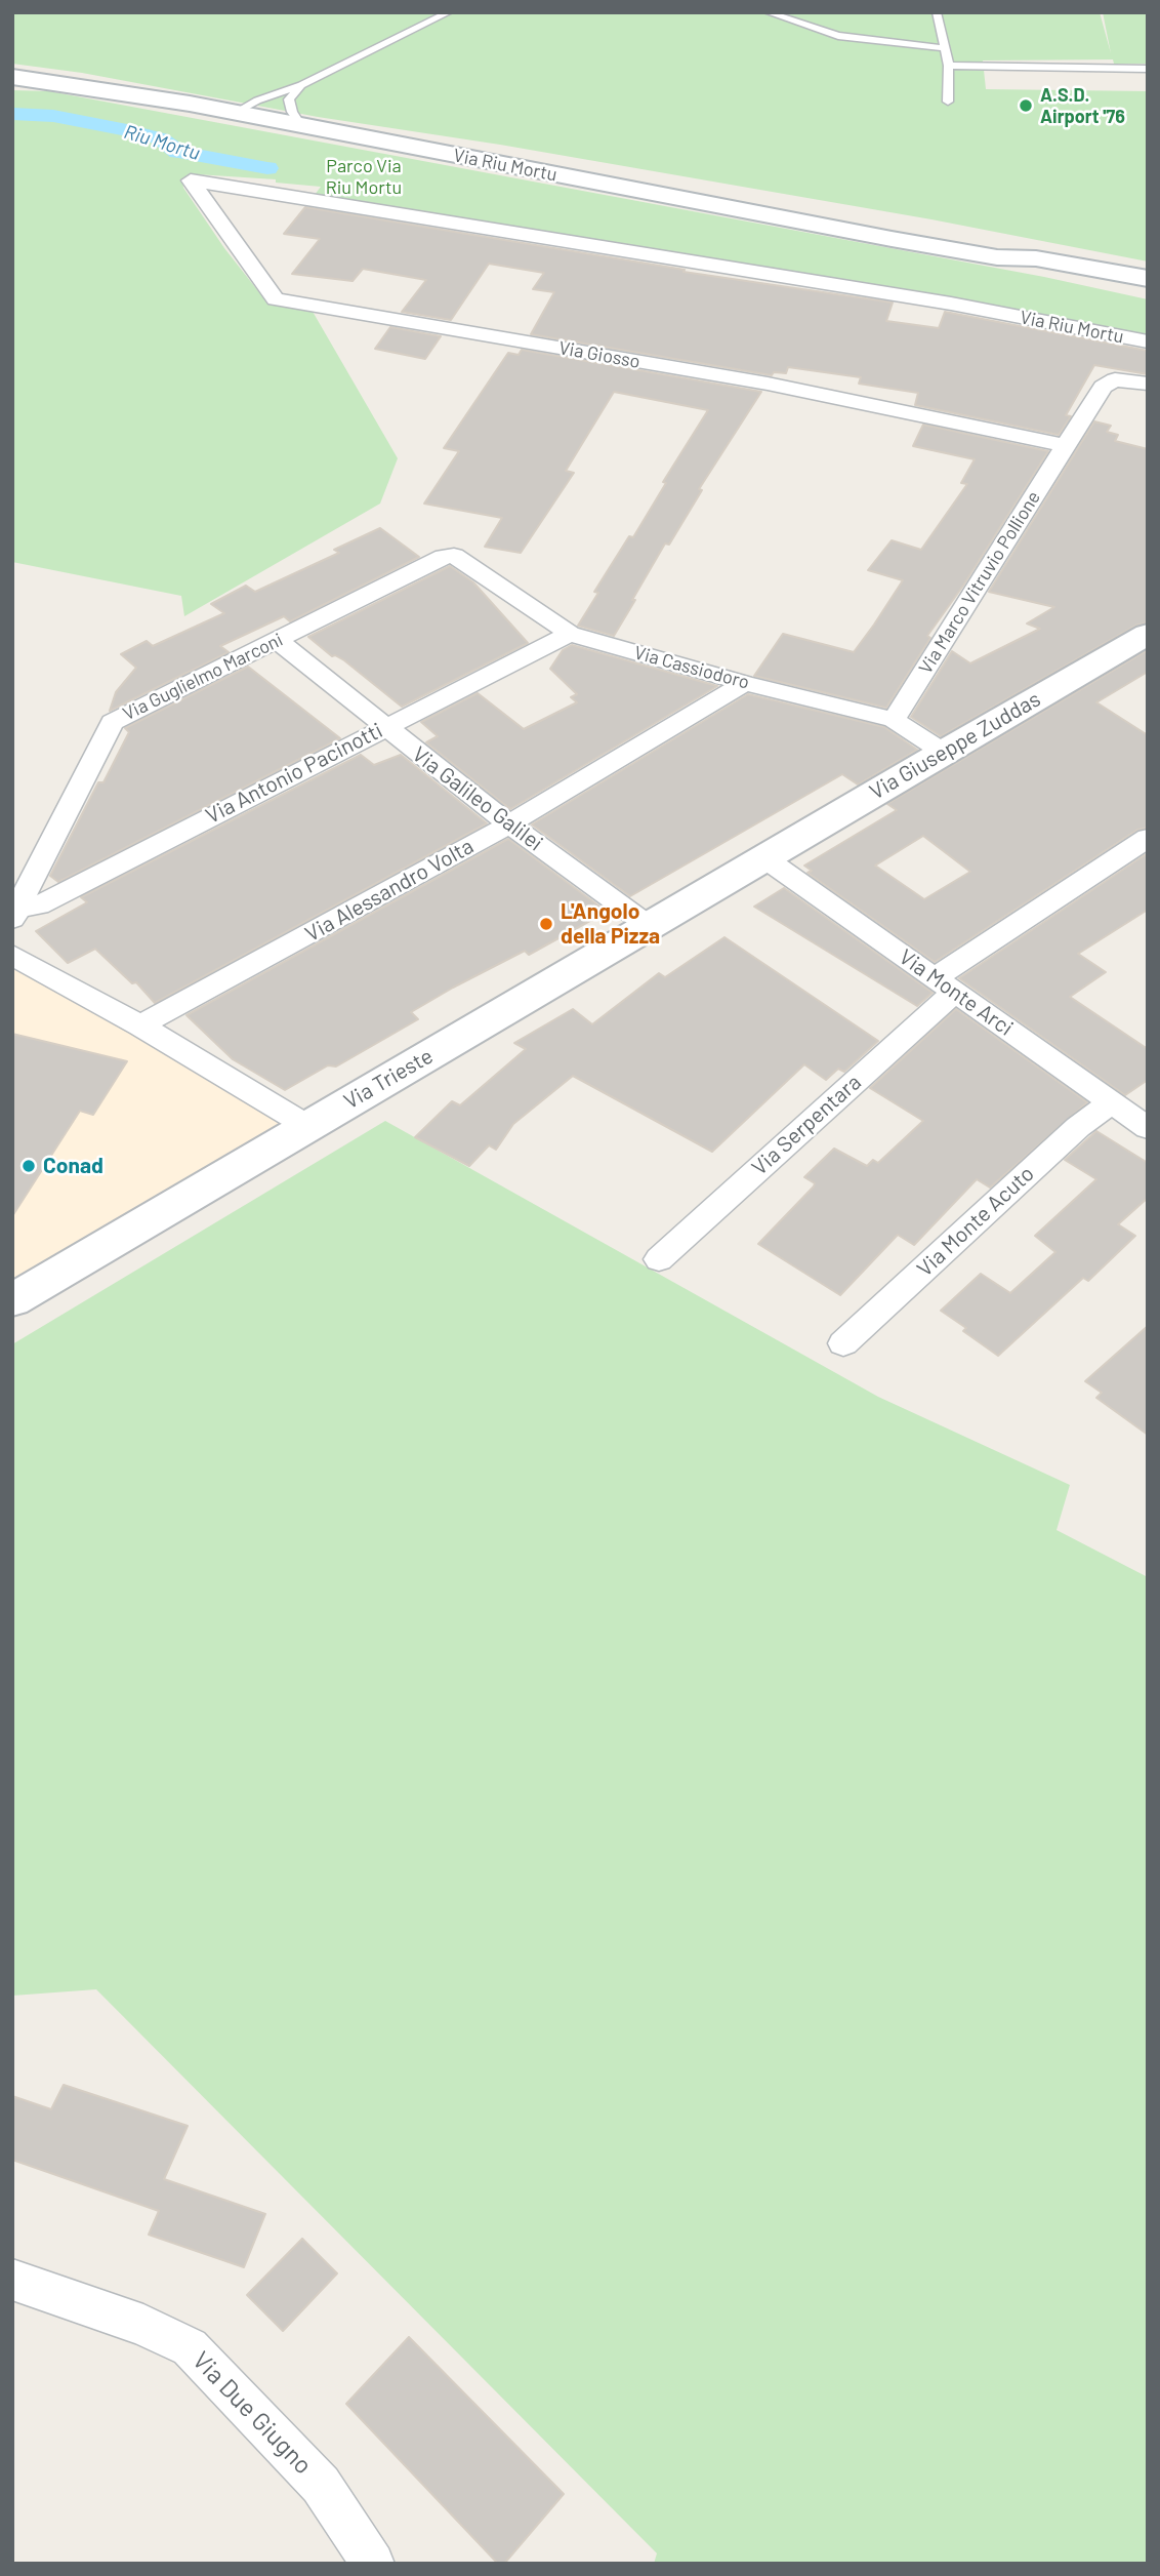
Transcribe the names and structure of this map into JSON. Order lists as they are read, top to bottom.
{
  "streets": {
    "main road": ["Via Riu Mortu", "Via Giuseppe Zuddas", "Via Trieste"],
    "street": [
      "Via Giosso",
      "Via Marco Vitruvio Pollione",
      "Via Cassiodoro",
      "Via Guglielmo Marconi",
      "Via Antonio Pacinotti",
      "Via Galileo Galilei",
      "Via Alessandro Volta",
      "Via Monte Arci",
      "Via Serpentara",
      "Via Monte Acuto",
      "Via Due Giugno"
    ]
  },
  "crossings": [
    ["Via Riu Mortu", "Via Giosso"],
    ["Via Giosso", "Via Marco Vitruvio Pollione"],
    ["Via Marco Vitruvio Pollione", "Via Cassiodoro"],
    ["Via Cassiodoro", "Via Guglielmo Marconi"],
    ["Via Cassiodoro", "Via Giuseppe Zuddas"],
    ["Via Cassiodoro", "Via Antonio Pacinotti"],
    ["Via Cassiodoro", "Via Alessandro Volta"],
    ["Via Guglielmo Marconi", "Via Antonio Pacinotti"],
    ["Via Guglielmo Marconi", "Via Galileo Galilei"],
    ["Via Giuseppe Zuddas", "Via Monte Arci"],
    ["Via Giuseppe Zuddas", "Via Trieste"],
    ["Via Antonio Pacinotti", "Via Galileo Galilei"],
    ["Via Galileo Galilei", "Via Alessandro Volta"],
    ["Via Galileo Galilei", "Via Trieste"],
    ["Via Monte Arci", "Via Trieste"],
    ["Via Monte Arci", "Via Serpentara"],
    ["Via Monte Arci", "Via Monte Acuto"]
  ],
  "water": ["Riu Mortu"],
  "parks": ["Parco Via Riu Mortu"],
  "places": ["A.S.D. Airport '76", "L'Angolo della Pizza", "Conad"]
}
